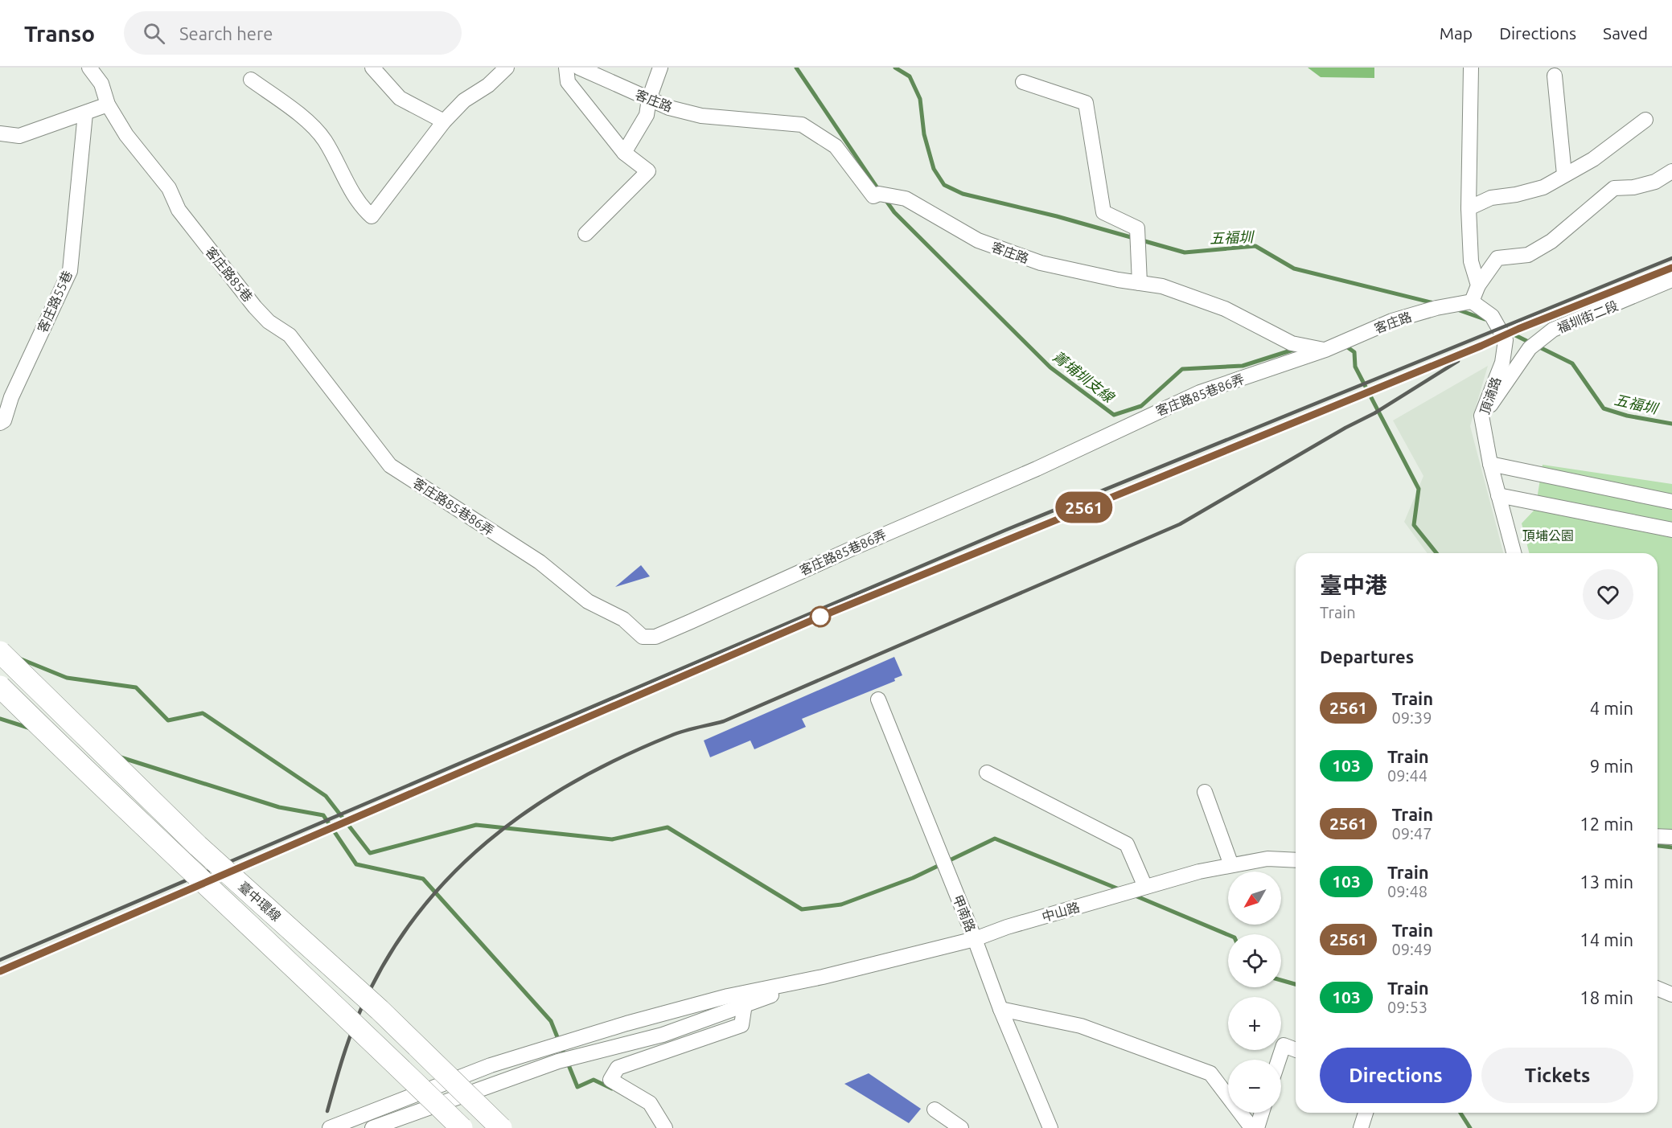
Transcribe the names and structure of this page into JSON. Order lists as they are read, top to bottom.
{
  "streets": {
    "highway": ["臺中環線"],
    "street": [
      "客庄路",
      "客庄路85巷",
      "客庄路55巷",
      "福圳街二段",
      "客庄路85巷86弄",
      "頂湳路",
      "中山路",
      "甲南路"
    ]
  },
  "crossings": [
    ["客庄路", "客庄路85巷86弄"],
    ["客庄路", "頂湳路"],
    ["客庄路85巷", "客庄路85巷86弄"],
    ["福圳街二段", "頂湳路"],
    ["中山路", "甲南路"]
  ],
  "water": ["五福圳", "菁埔圳支線"],
  "parks": ["頂埔公園"],
  "north": "bottom left",
  "page": {
    "header": "Transo",
    "search": "Search here",
    "nav": ["Map", "Directions", "Saved"],
    "on_map": "2561",
    "heading": [
      ["臺中港", "Train"],
      "Departures"
    ],
    "list": [
      {
        "mark": "2561",
        "name": "Train",
        "note": "09:39",
        "value": "4 min"
      },
      {
        "mark": "103",
        "name": "Train",
        "note": "09:44",
        "value": "9 min"
      },
      {
        "mark": "2561",
        "name": "Train",
        "note": "09:47",
        "value": "12 min"
      },
      {
        "mark": "103",
        "name": "Train",
        "note": "09:48",
        "value": "13 min"
      },
      {
        "mark": "2561",
        "name": "Train",
        "note": "09:49",
        "value": "14 min"
      },
      {
        "mark": "103",
        "name": "Train",
        "note": "09:53",
        "value": "18 min"
      }
    ],
    "map_buttons": ["+", "−"],
    "buttons": ["Directions", "Tickets"]
  }
}
